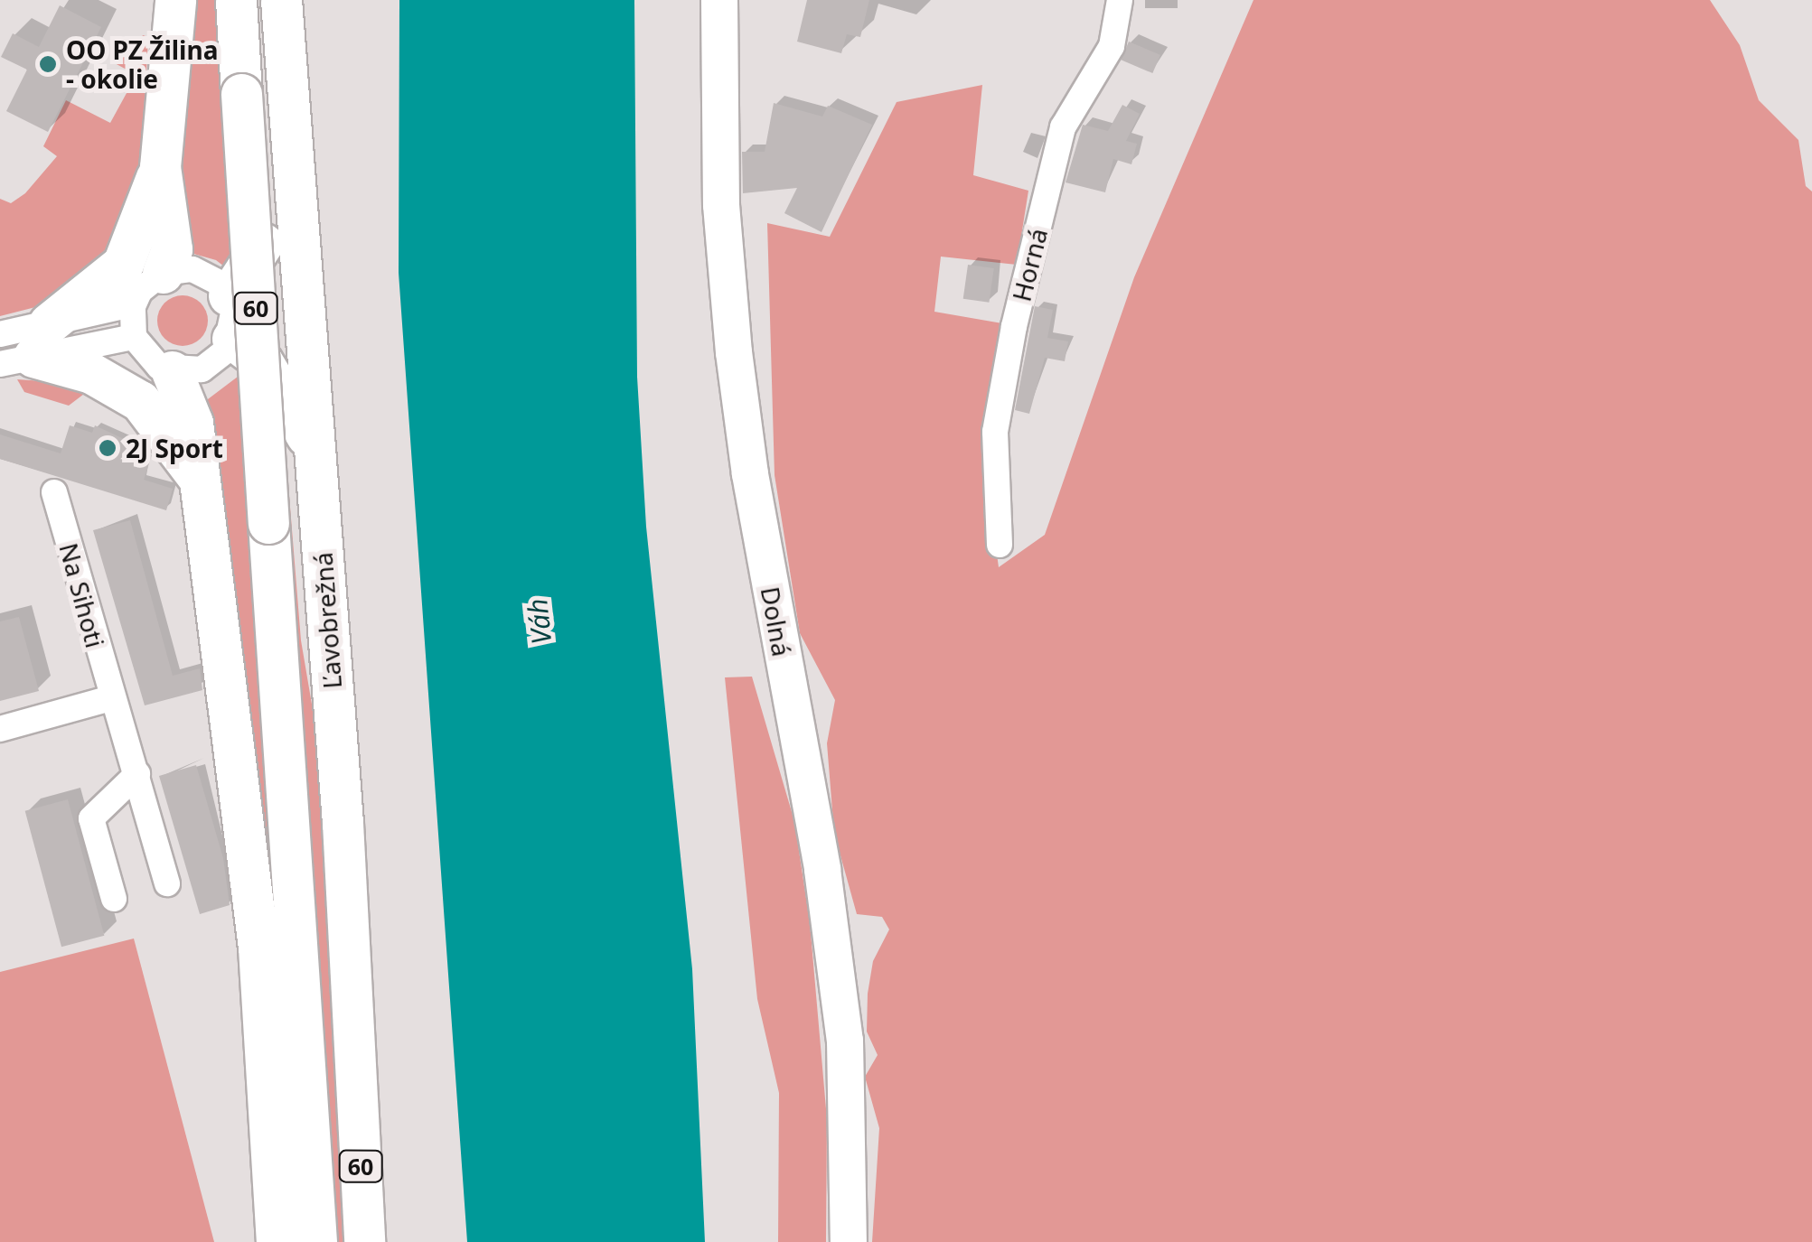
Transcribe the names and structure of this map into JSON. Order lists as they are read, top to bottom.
{
  "streets": {
    "main road": ["60", "Ľavobrežná", "Dolná"],
    "street": ["Horná", "Na Sihoti"]
  },
  "water": ["Váh"],
  "places": ["OO PZ Žilina - okolie", "2J Sport"]
}
